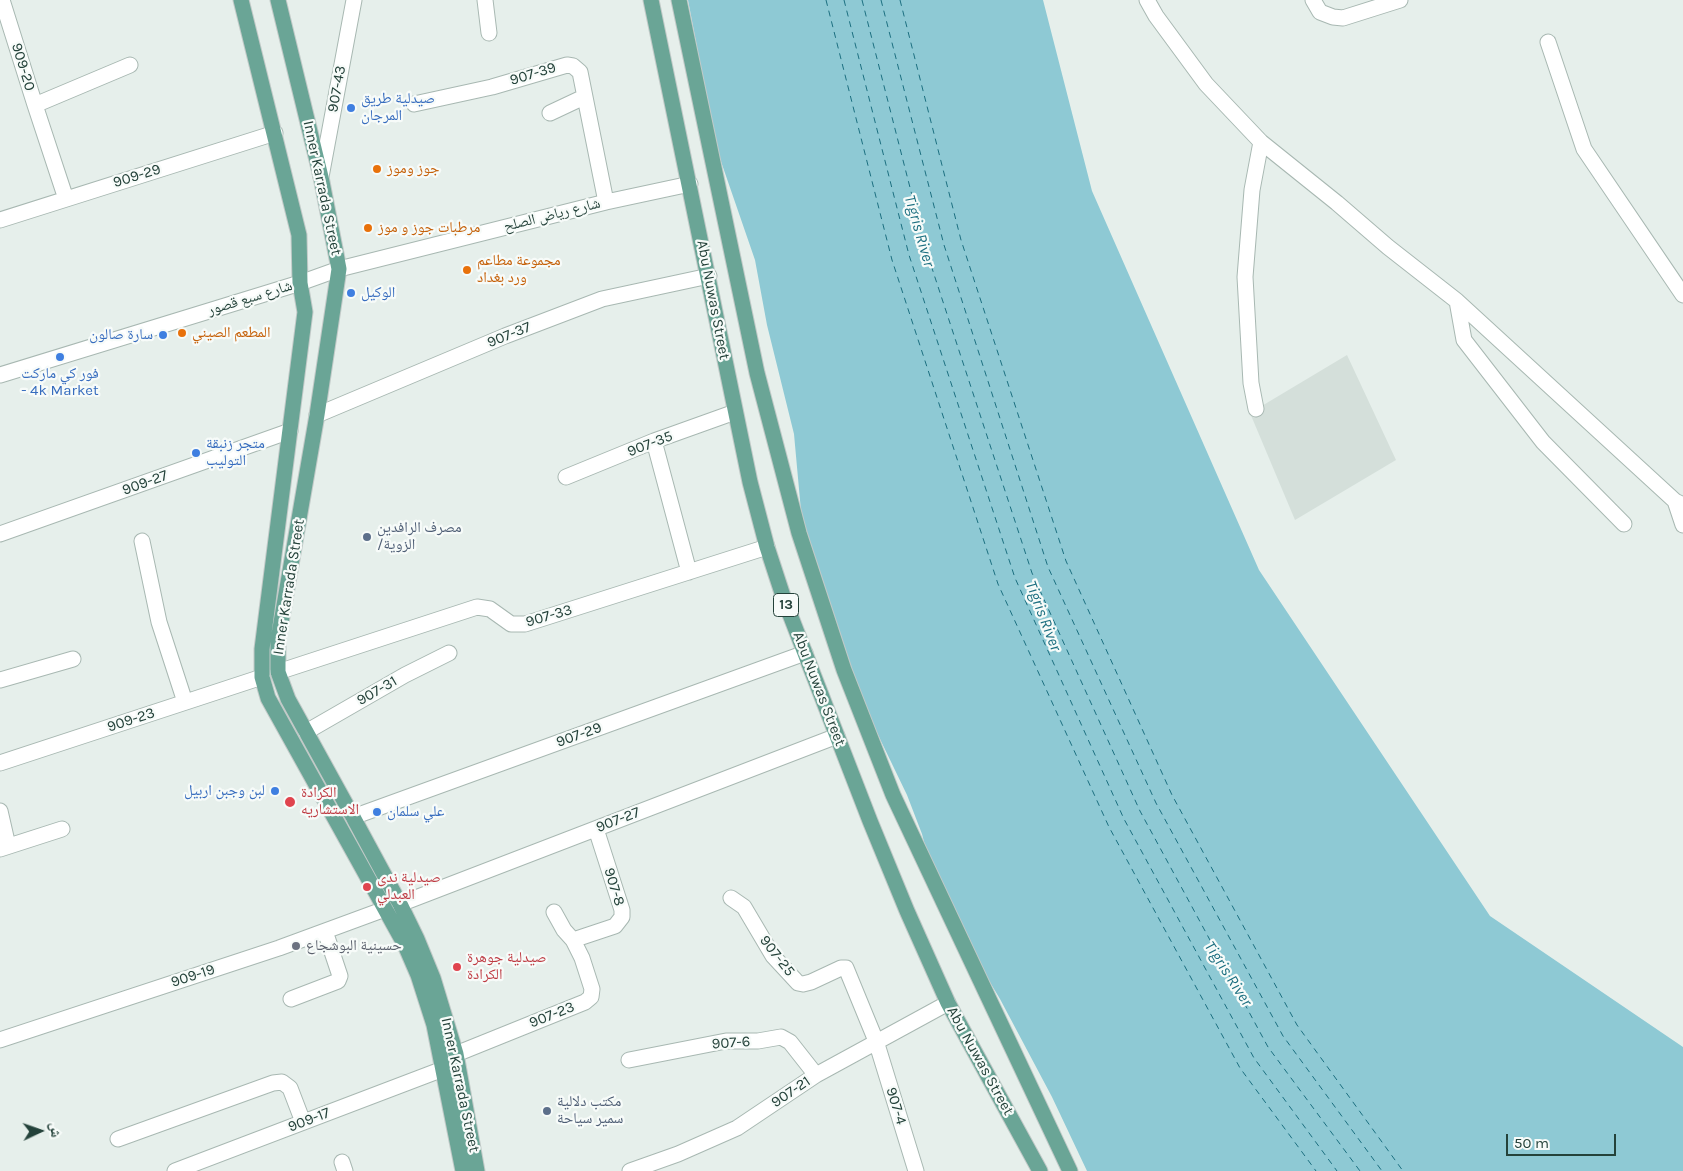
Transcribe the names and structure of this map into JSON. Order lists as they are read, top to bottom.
{
  "streets": {
    "main road": ["Inner Karrada Street", "Abu Nuwas Street", "13"],
    "street": [
      "909-20",
      "907-39",
      "907-43",
      "909-29",
      "شارع رياض الصلح",
      "شارع سبع قصور",
      "907-37",
      "907-35",
      "909-27",
      "907-33",
      "907-31",
      "909-23",
      "907-29",
      "907-27",
      "907-8",
      "907-25",
      "909-19",
      "907-23",
      "907-6",
      "907-21",
      "907-4",
      "909-17"
    ]
  },
  "crossings": [
    ["909-20", "909-29"],
    ["907-39", "شارع رياض الصلح"],
    ["907-43", "Inner Karrada Street"],
    ["909-29", "Inner Karrada Street"],
    ["Inner Karrada Street", "شارع رياض الصلح"],
    ["Inner Karrada Street", "شارع سبع قصور"],
    ["Inner Karrada Street", "907-37"],
    ["Inner Karrada Street", "909-27"],
    ["Inner Karrada Street", "907-33"],
    ["Inner Karrada Street", "907-31"],
    ["Inner Karrada Street", "909-23"],
    ["Inner Karrada Street", "907-29"],
    ["Inner Karrada Street", "907-27"],
    ["Inner Karrada Street", "909-19"],
    ["Inner Karrada Street", "907-23"],
    ["Inner Karrada Street", "909-17"],
    ["شارع رياض الصلح", "شارع سبع قصور"],
    ["شارع رياض الصلح", "Abu Nuwas Street"],
    ["Abu Nuwas Street", "907-37"],
    ["Abu Nuwas Street", "907-35"],
    ["Abu Nuwas Street", "907-33"],
    ["Abu Nuwas Street", "907-29"],
    ["Abu Nuwas Street", "907-27"],
    ["Abu Nuwas Street", "907-21"],
    ["907-27", "907-8"],
    ["907-27", "909-19"],
    ["907-8", "907-23"],
    ["907-25", "907-21"],
    ["907-25", "907-4"],
    ["907-6", "907-21"],
    ["907-21", "907-4"]
  ],
  "water": ["Tigris River"],
  "places": [
    "صيدلية طريق المرجان",
    "جوز وموز",
    "مرطبات جوز و موز",
    "مجموعة مطاعم ورد بغداد",
    "الوكيل",
    "المطعم الصيني",
    "سارة صالون",
    "فور كي ماركت - 4k Market",
    "متجر زنبقة التوليب",
    "مصرف الرافدين /الزوية",
    "لبن وجبن اربيل",
    "الكرادة الاستشاريه",
    "علي سلمان",
    "صيدلية ندى العبدلي",
    "حسينية البوشجاع",
    "صيدلية جوهرة الكرادة",
    "مكتب دلالية سمير سياحة"
  ],
  "scale_bar": "50 m",
  "north": "right"
}
